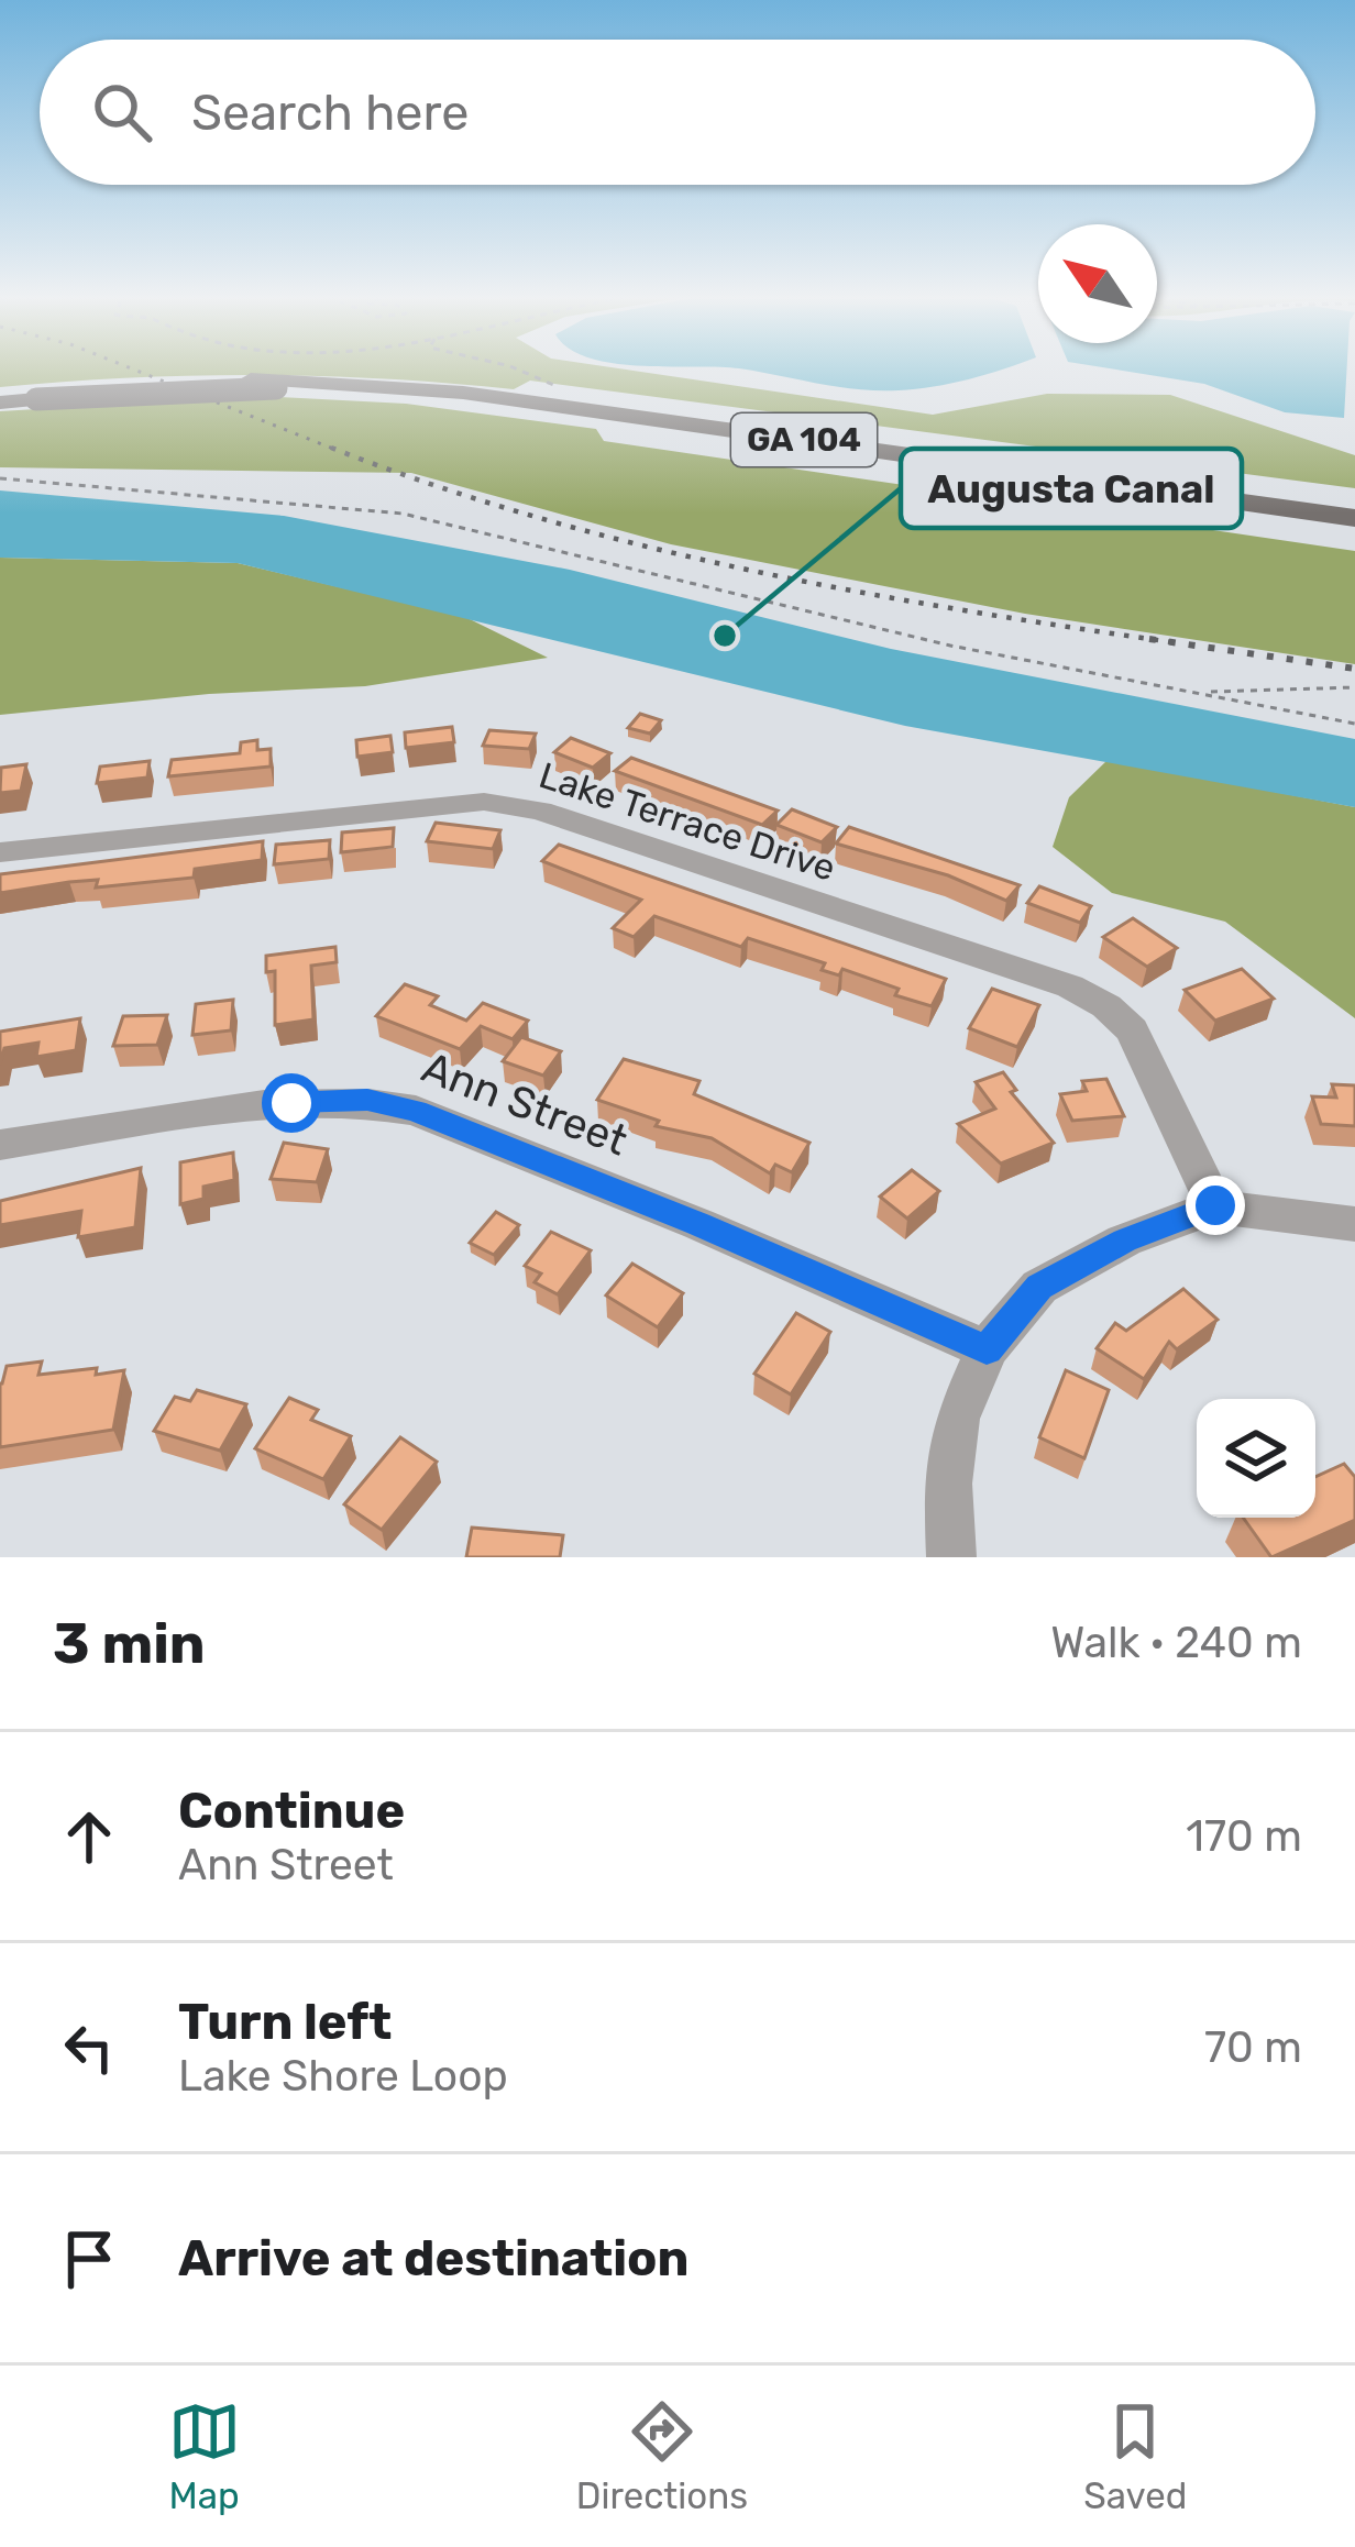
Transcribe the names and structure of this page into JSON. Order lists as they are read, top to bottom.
{
  "streets": {
    "main road": ["GA 104"],
    "street": ["Lake Terrace Drive", "Ann Street"]
  },
  "places": ["Augusta Canal"],
  "north": "top left",
  "page": {
    "search": "Search here",
    "heading": ["3 min", "Walk · 240 m"],
    "list": [
      ["Continue", "Ann Street", "170 m"],
      ["Turn left", "Lake Shore Loop", "70 m"],
      "Arrive at destination"
    ],
    "nav": ["Map", "Directions", "Saved"]
  }
}
